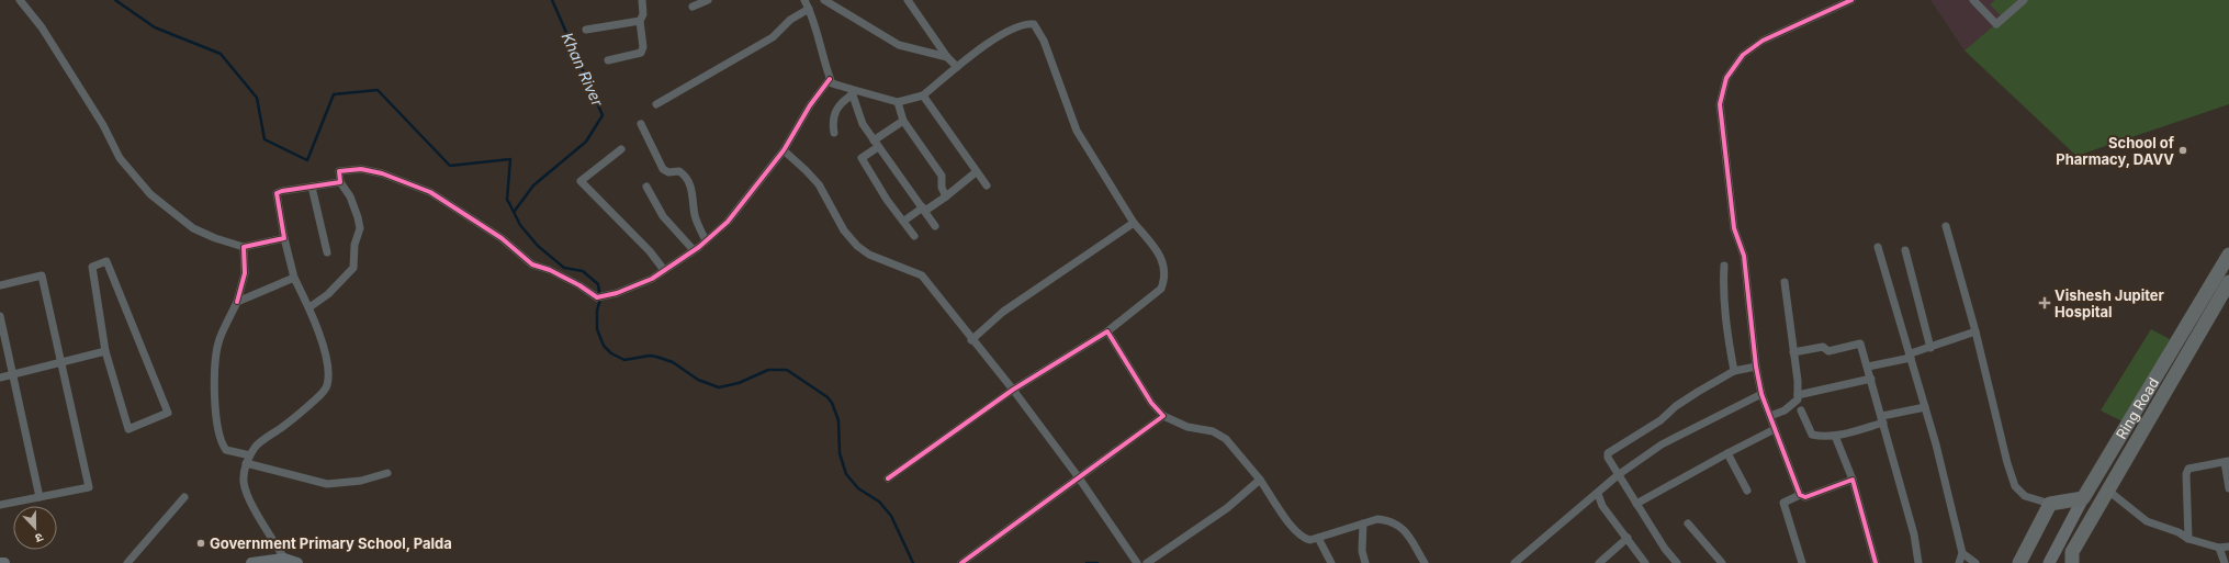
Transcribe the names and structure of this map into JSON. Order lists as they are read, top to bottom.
{
  "streets": {
    "highway": ["Ring Road"]
  },
  "water": ["Khan River"],
  "places": {
    "other": ["School of Pharmacy, DAVV", "Government Primary School, Palda"],
    "health": ["Vishesh Jupiter Hospital"]
  },
  "north": "bottom"
}
